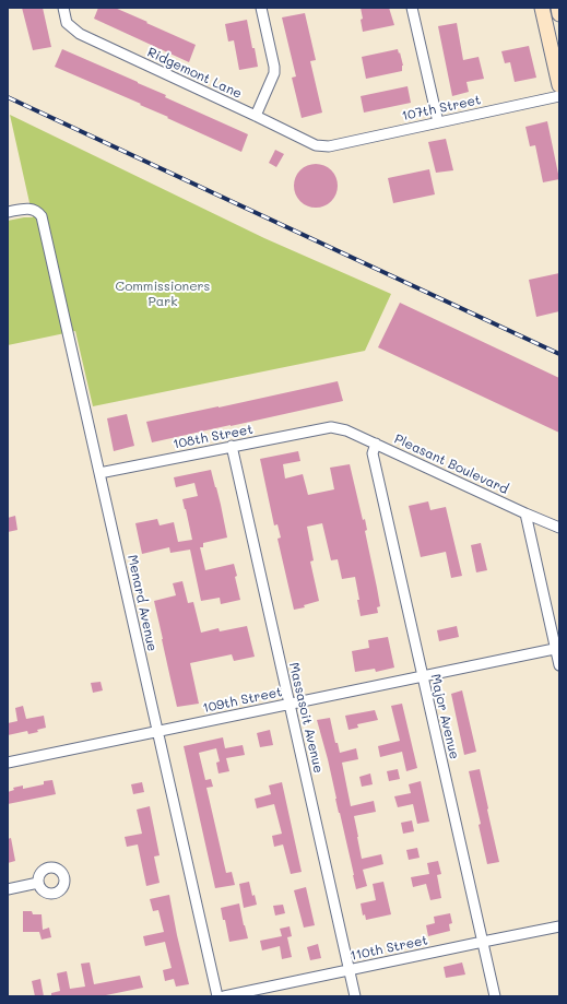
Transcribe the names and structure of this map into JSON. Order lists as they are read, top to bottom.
{
  "streets": {
    "street": [
      "Ridgemont Lane",
      "107th Street",
      "108th Street",
      "Pleasant Boulevard",
      "Menard Avenue",
      "109th Street",
      "Major Avenue",
      "Massasoit Avenue",
      "110th Street"
    ]
  },
  "crossings": [
    ["Ridgemont Lane", "107th Street"],
    ["108th Street", "Pleasant Boulevard"],
    ["108th Street", "Menard Avenue"],
    ["108th Street", "Massasoit Avenue"],
    ["Pleasant Boulevard", "Major Avenue"],
    ["Menard Avenue", "109th Street"],
    ["109th Street", "Major Avenue"],
    ["109th Street", "Massasoit Avenue"],
    ["Major Avenue", "110th Street"],
    ["Massasoit Avenue", "110th Street"]
  ],
  "parks": ["Commissioners Park"]
}
